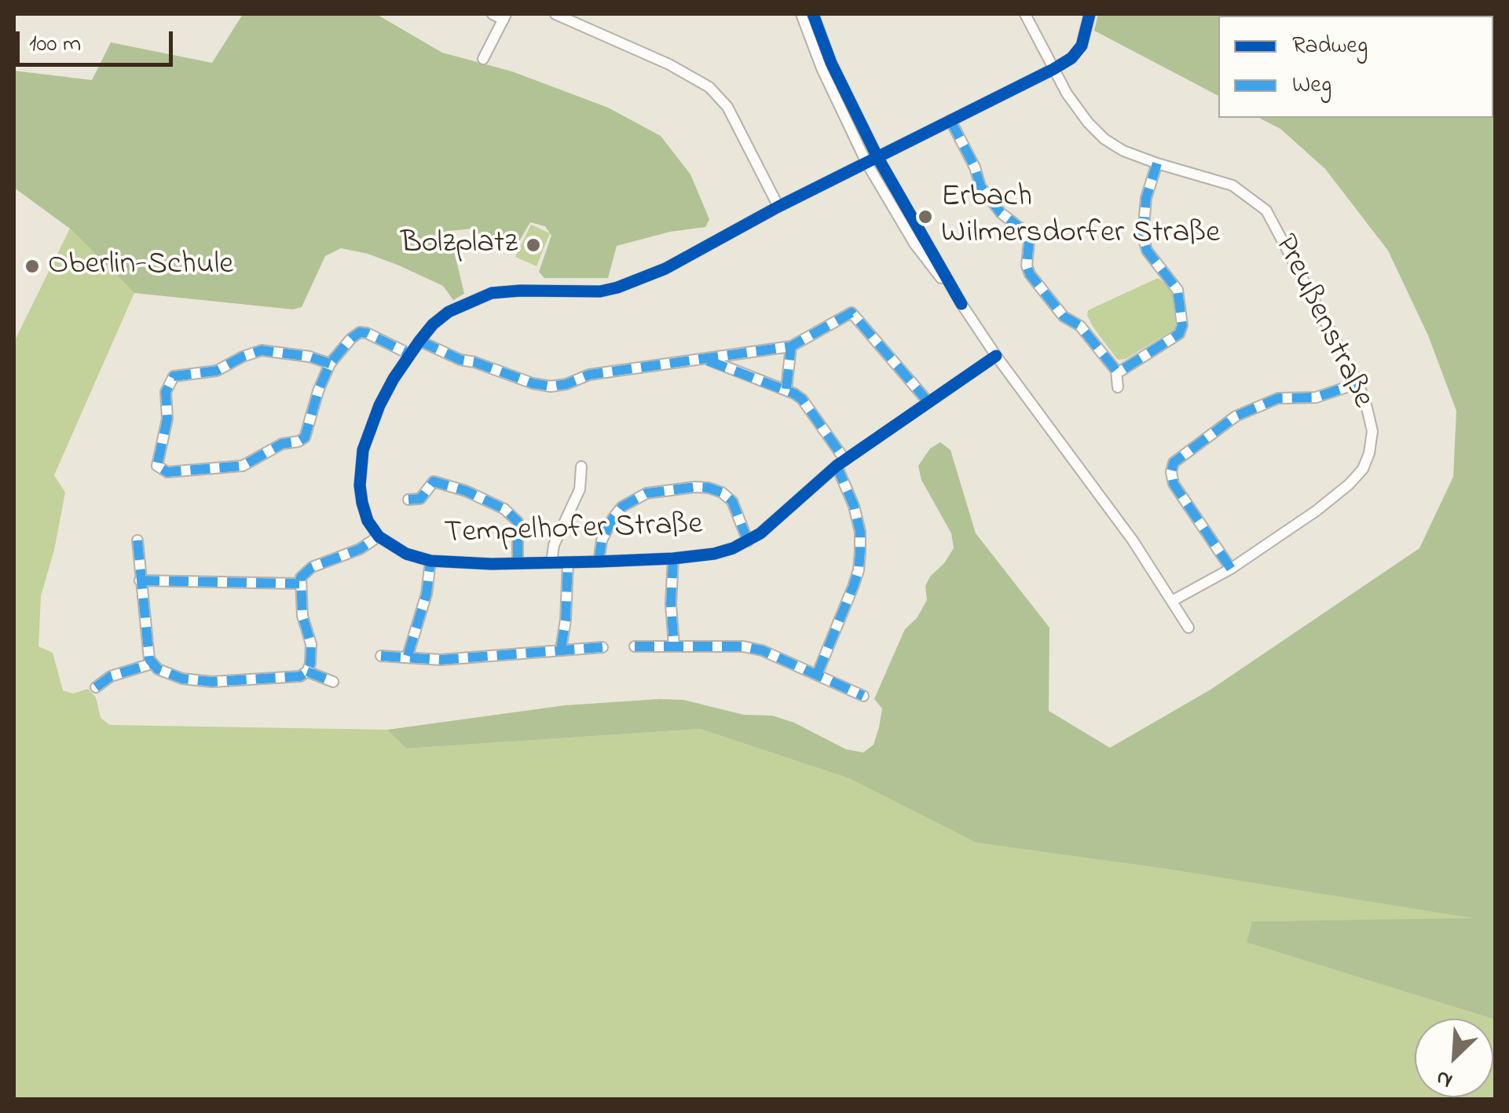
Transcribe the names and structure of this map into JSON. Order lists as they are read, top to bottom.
{
  "streets": {
    "street": ["Preußenstraße", "Tempelhofer Straße"]
  },
  "places": ["Erbach Wilmersdorfer Straße", "Bolzplatz", "Oberlin-Schule"],
  "legend": ["Radweg", "Weg"],
  "scale_bar": "100 m",
  "north": "bottom left"
}
